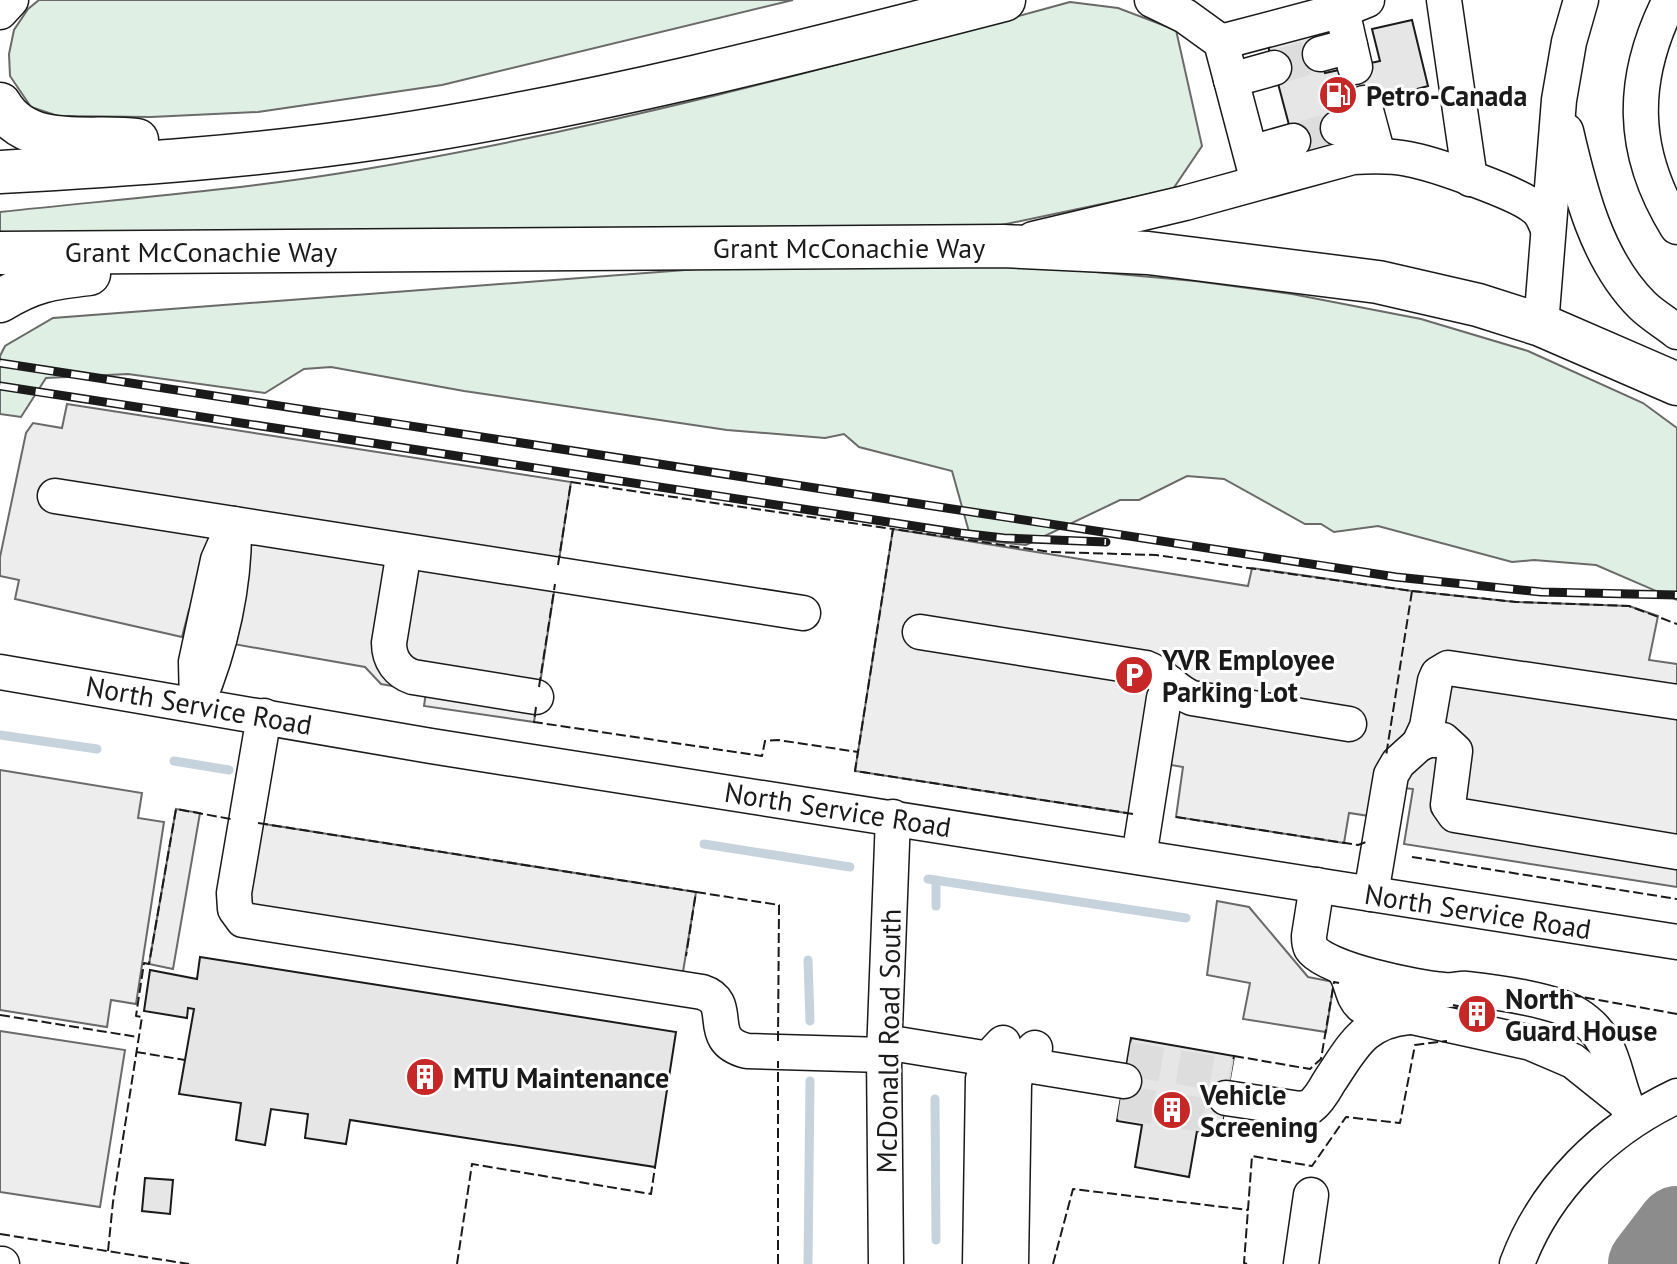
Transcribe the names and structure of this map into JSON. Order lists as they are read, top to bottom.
{
  "streets": {
    "main road": ["Grant McConachie Way"],
    "street": ["North Service Road", "McDonald Road South"]
  },
  "crossings": [
    ["North Service Road", "McDonald Road South"]
  ],
  "places": {
    "fuel station": ["Petro-Canada"],
    "parking": ["YVR Employee Parking Lot"],
    "building": ["North Guard House", "MTU Maintenance", "Vehicle Screening"]
  }
}
